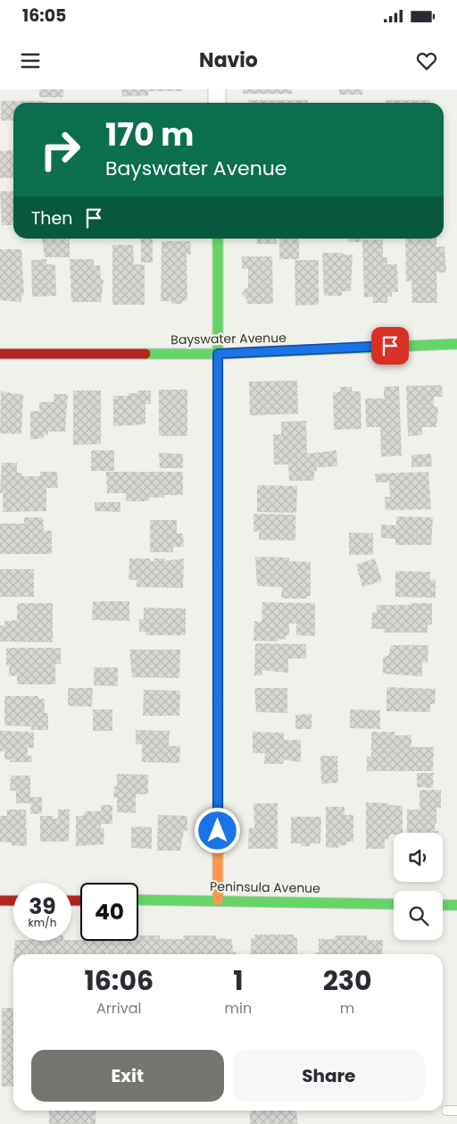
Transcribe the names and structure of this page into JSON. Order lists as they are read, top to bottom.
{
  "streets": {
    "street": ["Bayswater Avenue", "Peninsula Avenue"]
  },
  "page": {
    "status": "16:05",
    "header": "Navio",
    "turn": ["170 m", "Bayswater Avenue"],
    "then": "Then",
    "speed": "39 km/h",
    "limit": "40",
    "eta": [
      "16:06",
      "Arrival",
      "1",
      "min",
      "230",
      "m"
    ],
    "buttons": ["Exit", "Share"]
  }
}
